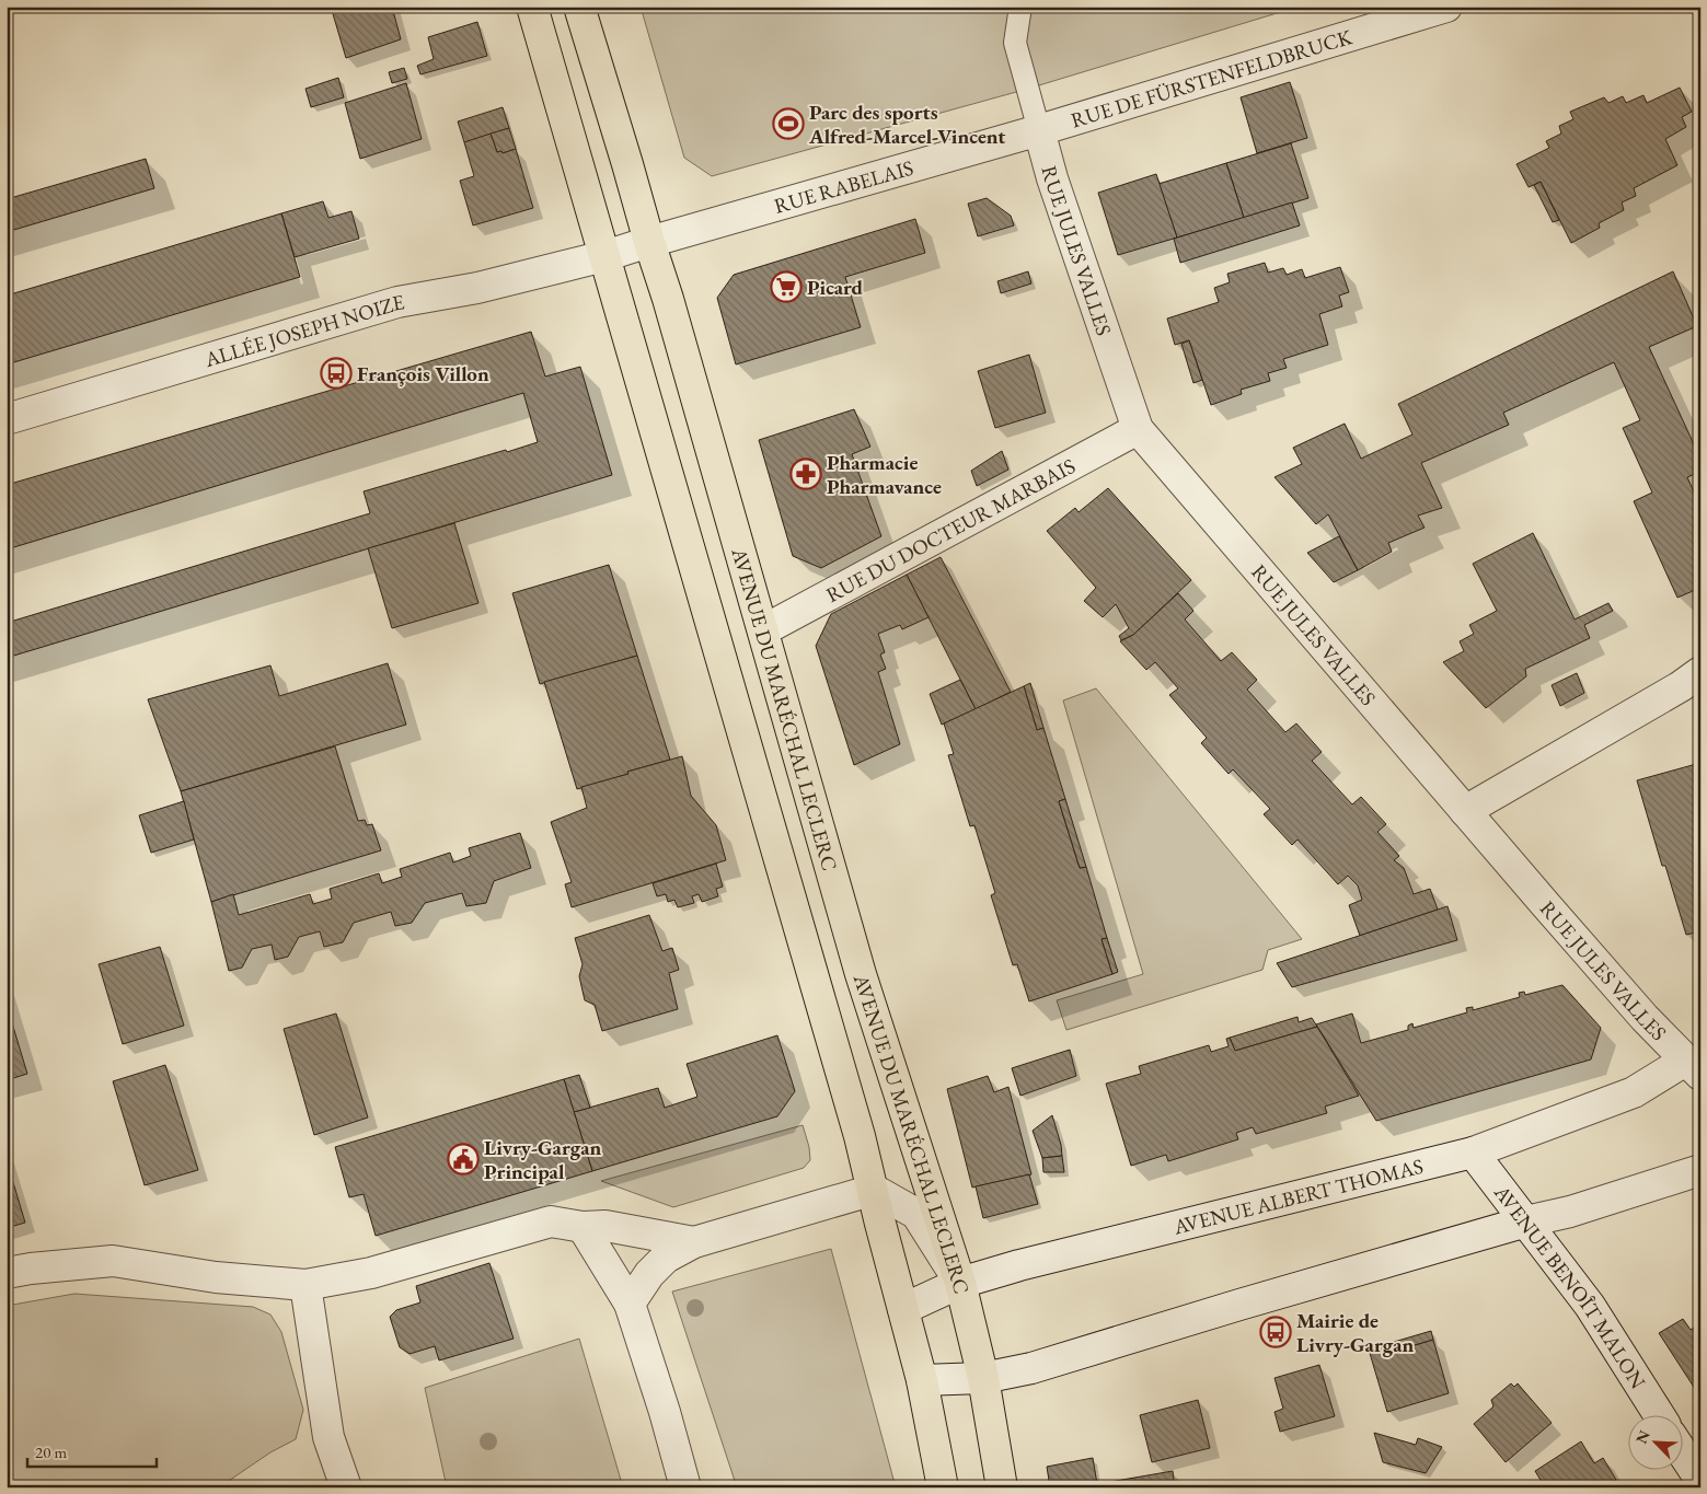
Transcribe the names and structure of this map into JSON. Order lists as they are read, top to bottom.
{
  "streets": {
    "main road": ["AVENUE DU MARÉCHAL LECLERC"],
    "street": [
      "RUE DE FÜRSTENFELDBRUCK",
      "RUE RABELAIS",
      "RUE JULES VALLES",
      "ALLÉE JOSEPH NOIZE",
      "RUE DU DOCTEUR MARBAIS",
      "AVENUE ALBERT THOMAS",
      "AVENUE BENOÎT MALON"
    ]
  },
  "crossings": [
    ["RUE DE FÜRSTENFELDBRUCK", "RUE RABELAIS"],
    ["RUE DE FÜRSTENFELDBRUCK", "RUE JULES VALLES"],
    ["RUE RABELAIS", "RUE JULES VALLES"],
    ["RUE RABELAIS", "AVENUE DU MARÉCHAL LECLERC"],
    ["RUE JULES VALLES", "RUE DU DOCTEUR MARBAIS"],
    ["RUE JULES VALLES", "AVENUE ALBERT THOMAS"],
    ["RUE DU DOCTEUR MARBAIS", "AVENUE DU MARÉCHAL LECLERC"],
    ["AVENUE DU MARÉCHAL LECLERC", "AVENUE ALBERT THOMAS"],
    ["AVENUE ALBERT THOMAS", "AVENUE BENOÎT MALON"]
  ],
  "places": {
    "sports": ["Parc des sports Alfred-Marcel-Vincent"],
    "supermarket": ["Picard"],
    "bus stop": ["François Villon", "Mairie de Livry-Gargan"],
    "pharmacy": ["Pharmacie Pharmavance"],
    "public building": ["Livry-Gargan Principal"]
  },
  "scale_bar": "20 m",
  "north": "top left"
}
